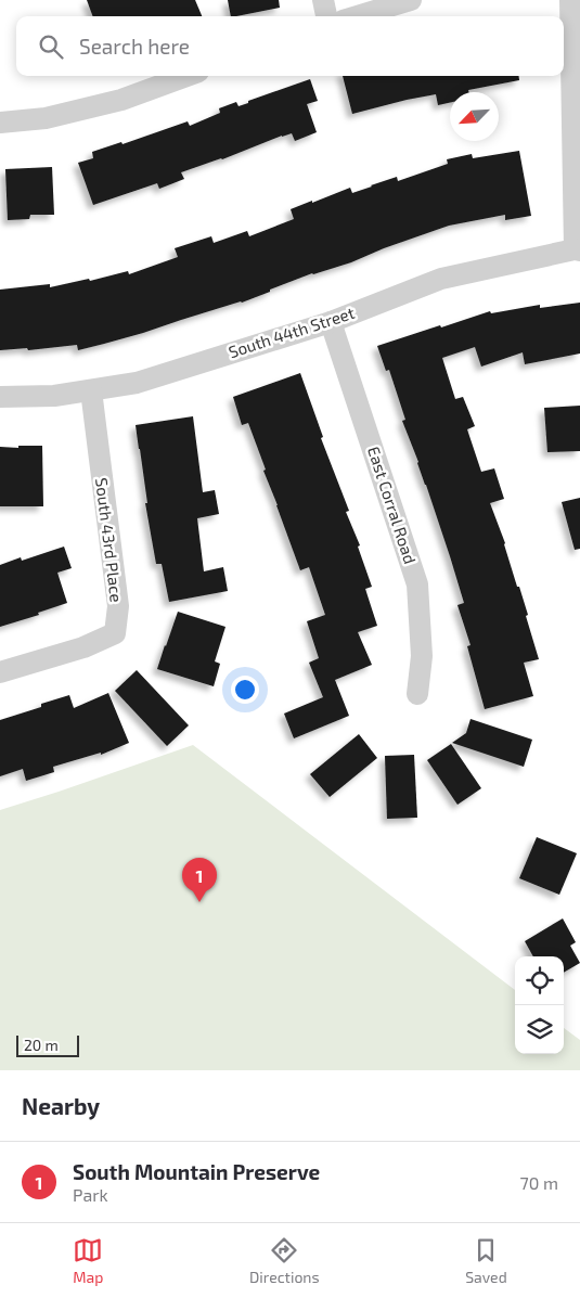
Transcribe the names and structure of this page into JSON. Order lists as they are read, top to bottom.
{
  "streets": {
    "street": ["South 44th Street", "East Corral Road", "South 43rd Place"]
  },
  "crossings": [
    ["South 44th Street", "East Corral Road"],
    ["South 44th Street", "South 43rd Place"]
  ],
  "scale_bar": "20 m",
  "north": "bottom left",
  "page": {
    "search": "Search here",
    "pins": "1",
    "scale": "20 m",
    "heading": "Nearby",
    "list": [
      {
        "mark": "1",
        "name": "South Mountain Preserve",
        "note": "Park",
        "value": "70 m"
      }
    ],
    "nav": ["Map", "Directions", "Saved"]
  }
}
